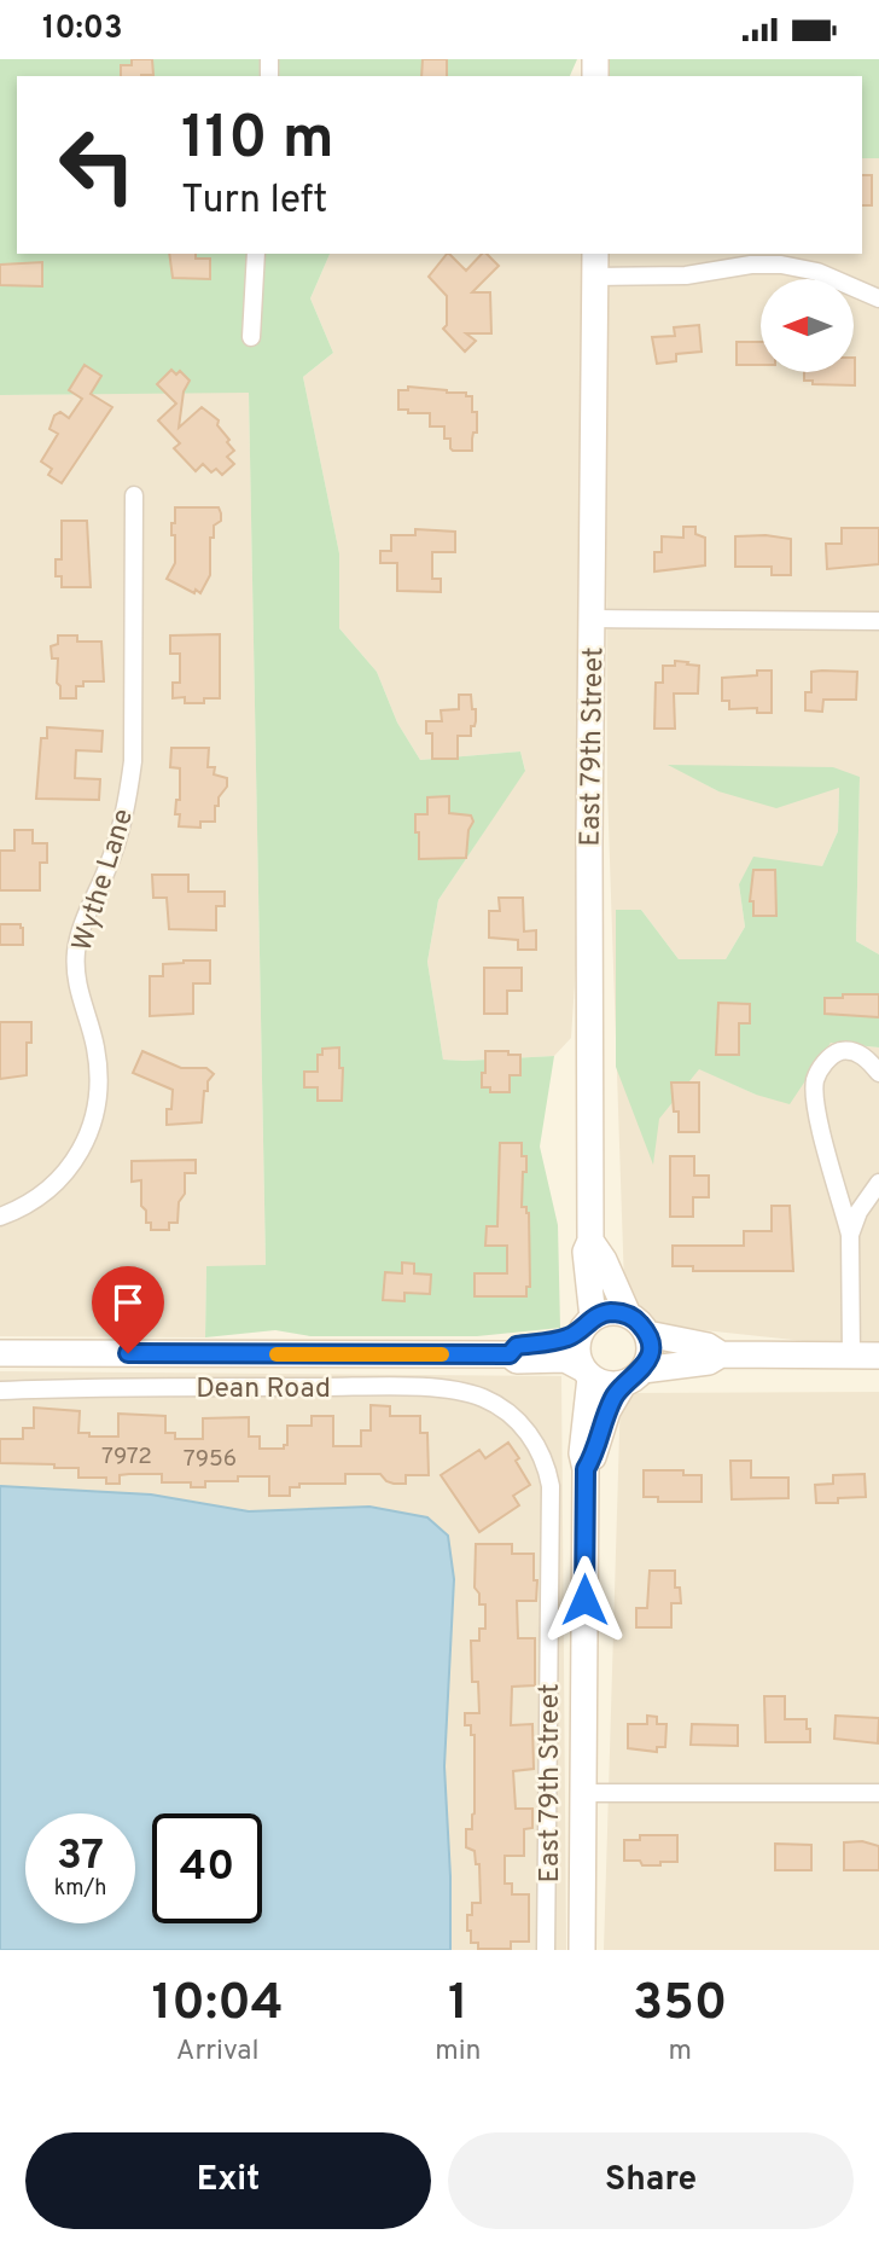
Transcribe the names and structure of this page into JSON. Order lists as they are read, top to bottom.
{
  "streets": {
    "street": ["East 79th Street", "Wythe Lane", "Dean Road"]
  },
  "crossings": [
    ["East 79th Street", "Dean Road"]
  ],
  "house_numbers": ["7972", "7956"],
  "north": "left",
  "page": {
    "status": "10:03",
    "turn": ["110 m", "Turn left"],
    "speed": "37 km/h",
    "limit": "40",
    "eta": [
      "10:04",
      "Arrival",
      "1",
      "min",
      "350",
      "m"
    ],
    "buttons": ["Exit", "Share"]
  }
}
